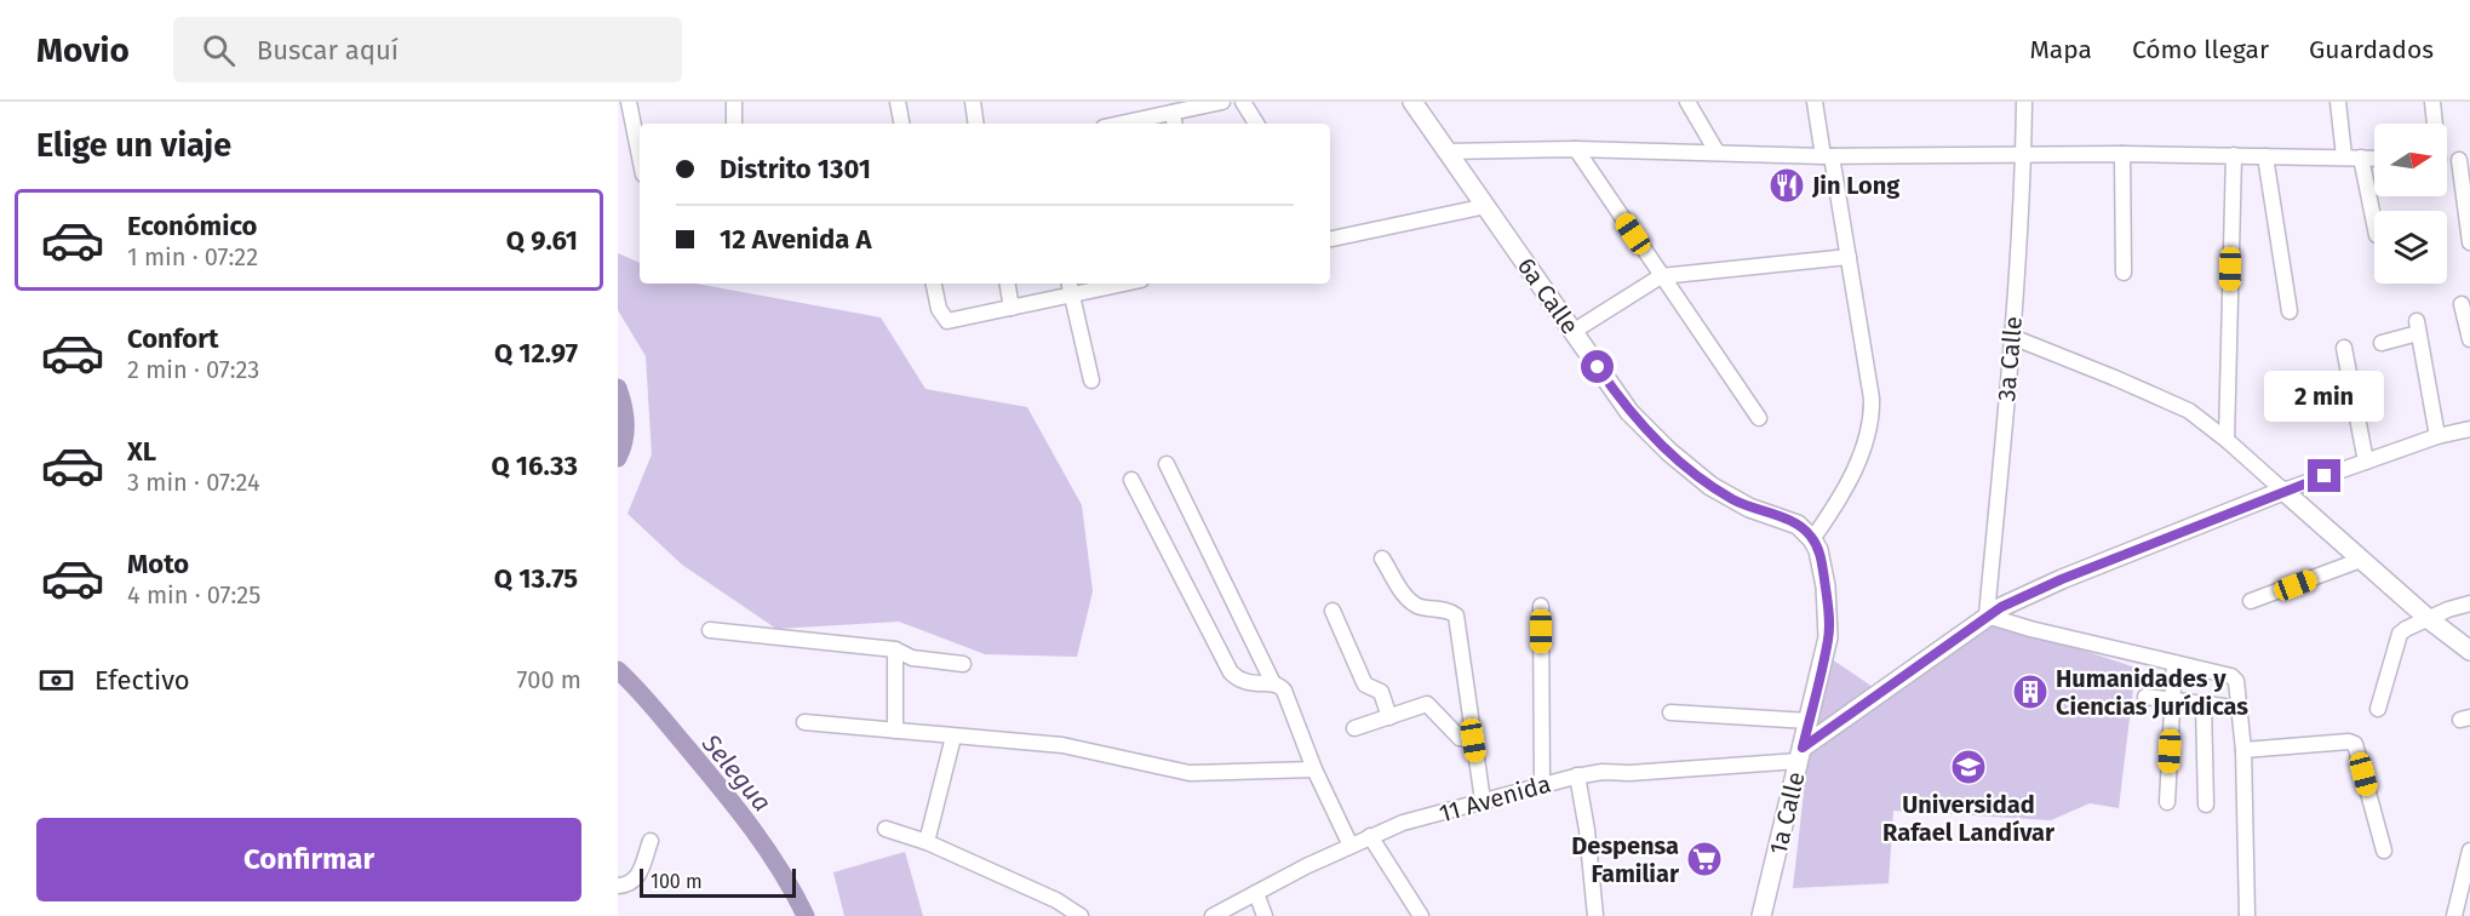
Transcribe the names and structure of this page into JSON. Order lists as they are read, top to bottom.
{
  "streets": {
    "main road": ["6a Calle", "1a Calle"],
    "street": ["3a Calle", "11 Avenida"]
  },
  "crossings": [
    ["6a Calle", "1a Calle"],
    ["11 Avenida", "1a Calle"]
  ],
  "water": ["Selegua"],
  "places": {
    "restaurant": ["Jin Long"],
    "building": ["Humanidades y Ciencias Jurídicas"],
    "school or university": ["Universidad Rafael Landívar"],
    "supermarket": ["Despensa Familiar"]
  },
  "scale_bar": "100 m",
  "north": "right",
  "page": {
    "header": "Movio",
    "search": "Buscar aquí",
    "nav": ["Mapa", "Cómo llegar", "Guardados"],
    "heading": "Elige un viaje",
    "banner": ["Distrito 1301", "12 Avenida A"],
    "list": [
      {
        "name": "Económico",
        "note": "1 min · 07:22",
        "value": "Q 9.61"
      },
      {
        "name": "Confort",
        "note": "2 min · 07:23",
        "value": "Q 12.97"
      },
      {
        "name": "XL",
        "note": "3 min · 07:24",
        "value": "Q 16.33"
      },
      {
        "name": "Moto",
        "note": "4 min · 07:25",
        "value": "Q 13.75"
      }
    ],
    "bubble": "2 min",
    "pay": ["Efectivo", "700 m"],
    "buttons": "Confirmar",
    "scale": "100 m"
  }
}
